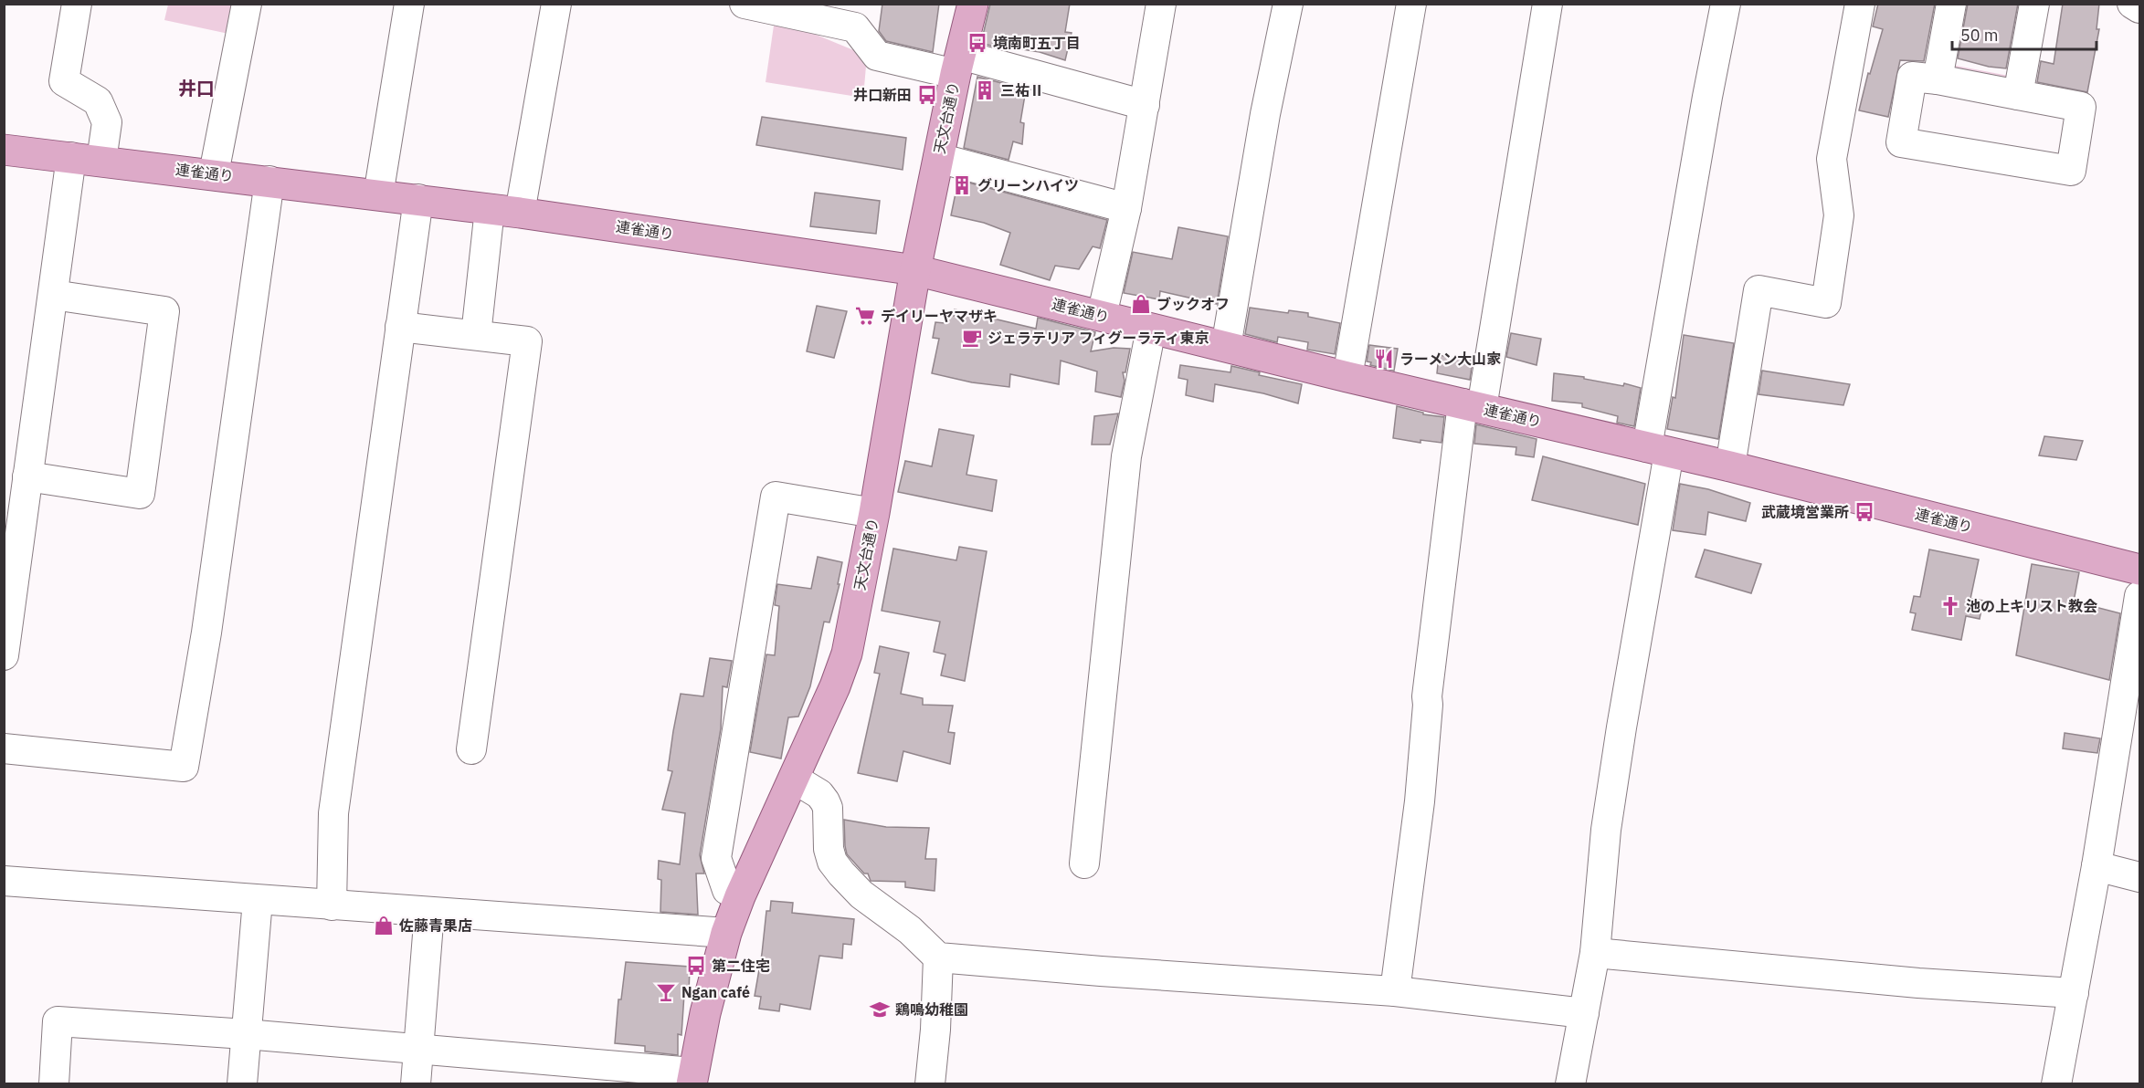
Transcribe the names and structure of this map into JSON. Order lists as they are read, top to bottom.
{
  "streets": {
    "main road": ["天文台通り", "連雀通り"]
  },
  "crossings": [
    ["天文台通り", "連雀通り"]
  ],
  "districts": ["井口"],
  "places": {
    "bus stop": [
      "境南町五丁目",
      "井口新田",
      "武蔵境営業所",
      "第二住宅"
    ],
    "building": ["三祐Ⅱ", "グリーンハイツ"],
    "shop": ["ブックオフ", "佐藤青果店"],
    "supermarket": ["デイリーヤマザキ"],
    "cafe": ["ジェラテリア フィグーラティ東京"],
    "restaurant": ["ラーメン大山家"],
    "church": ["池の上キリスト教会"],
    "bar": ["Ngan café"],
    "school or university": ["鶏鳴幼稚園"]
  },
  "scale_bar": "50 m"
}
